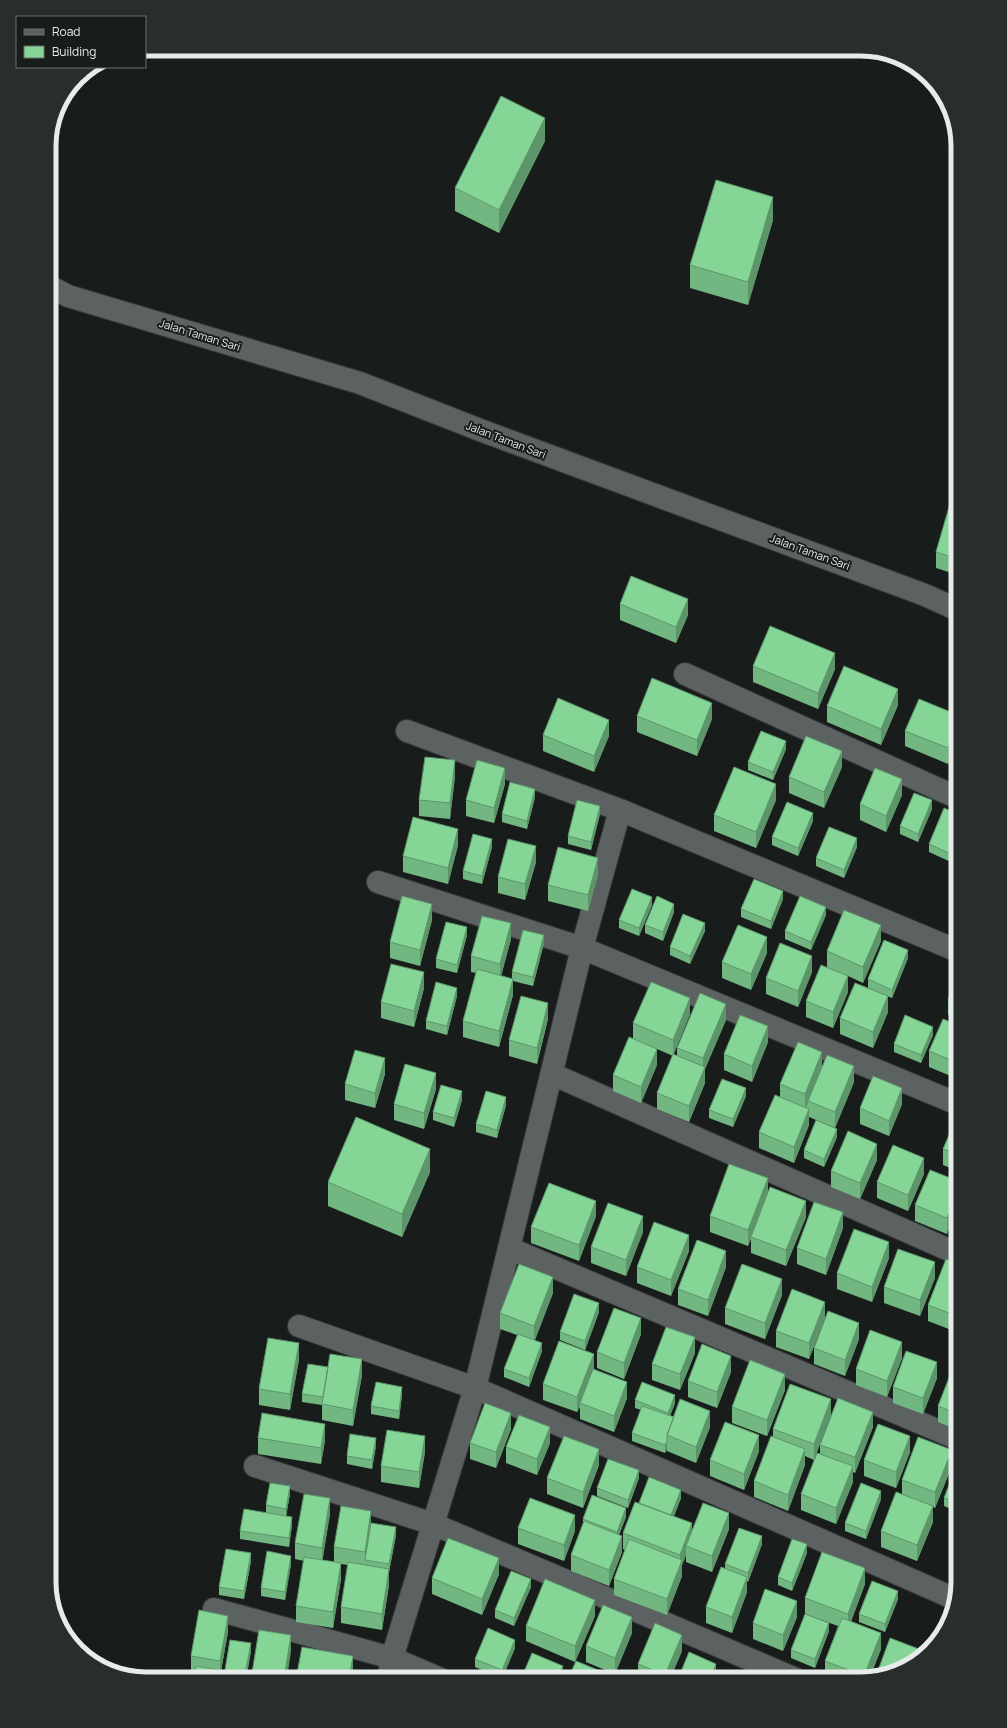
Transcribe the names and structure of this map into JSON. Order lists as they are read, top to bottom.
{
  "streets": {
    "street": ["Jalan Taman Sari"]
  },
  "legend": ["Road", "Building"]
}
